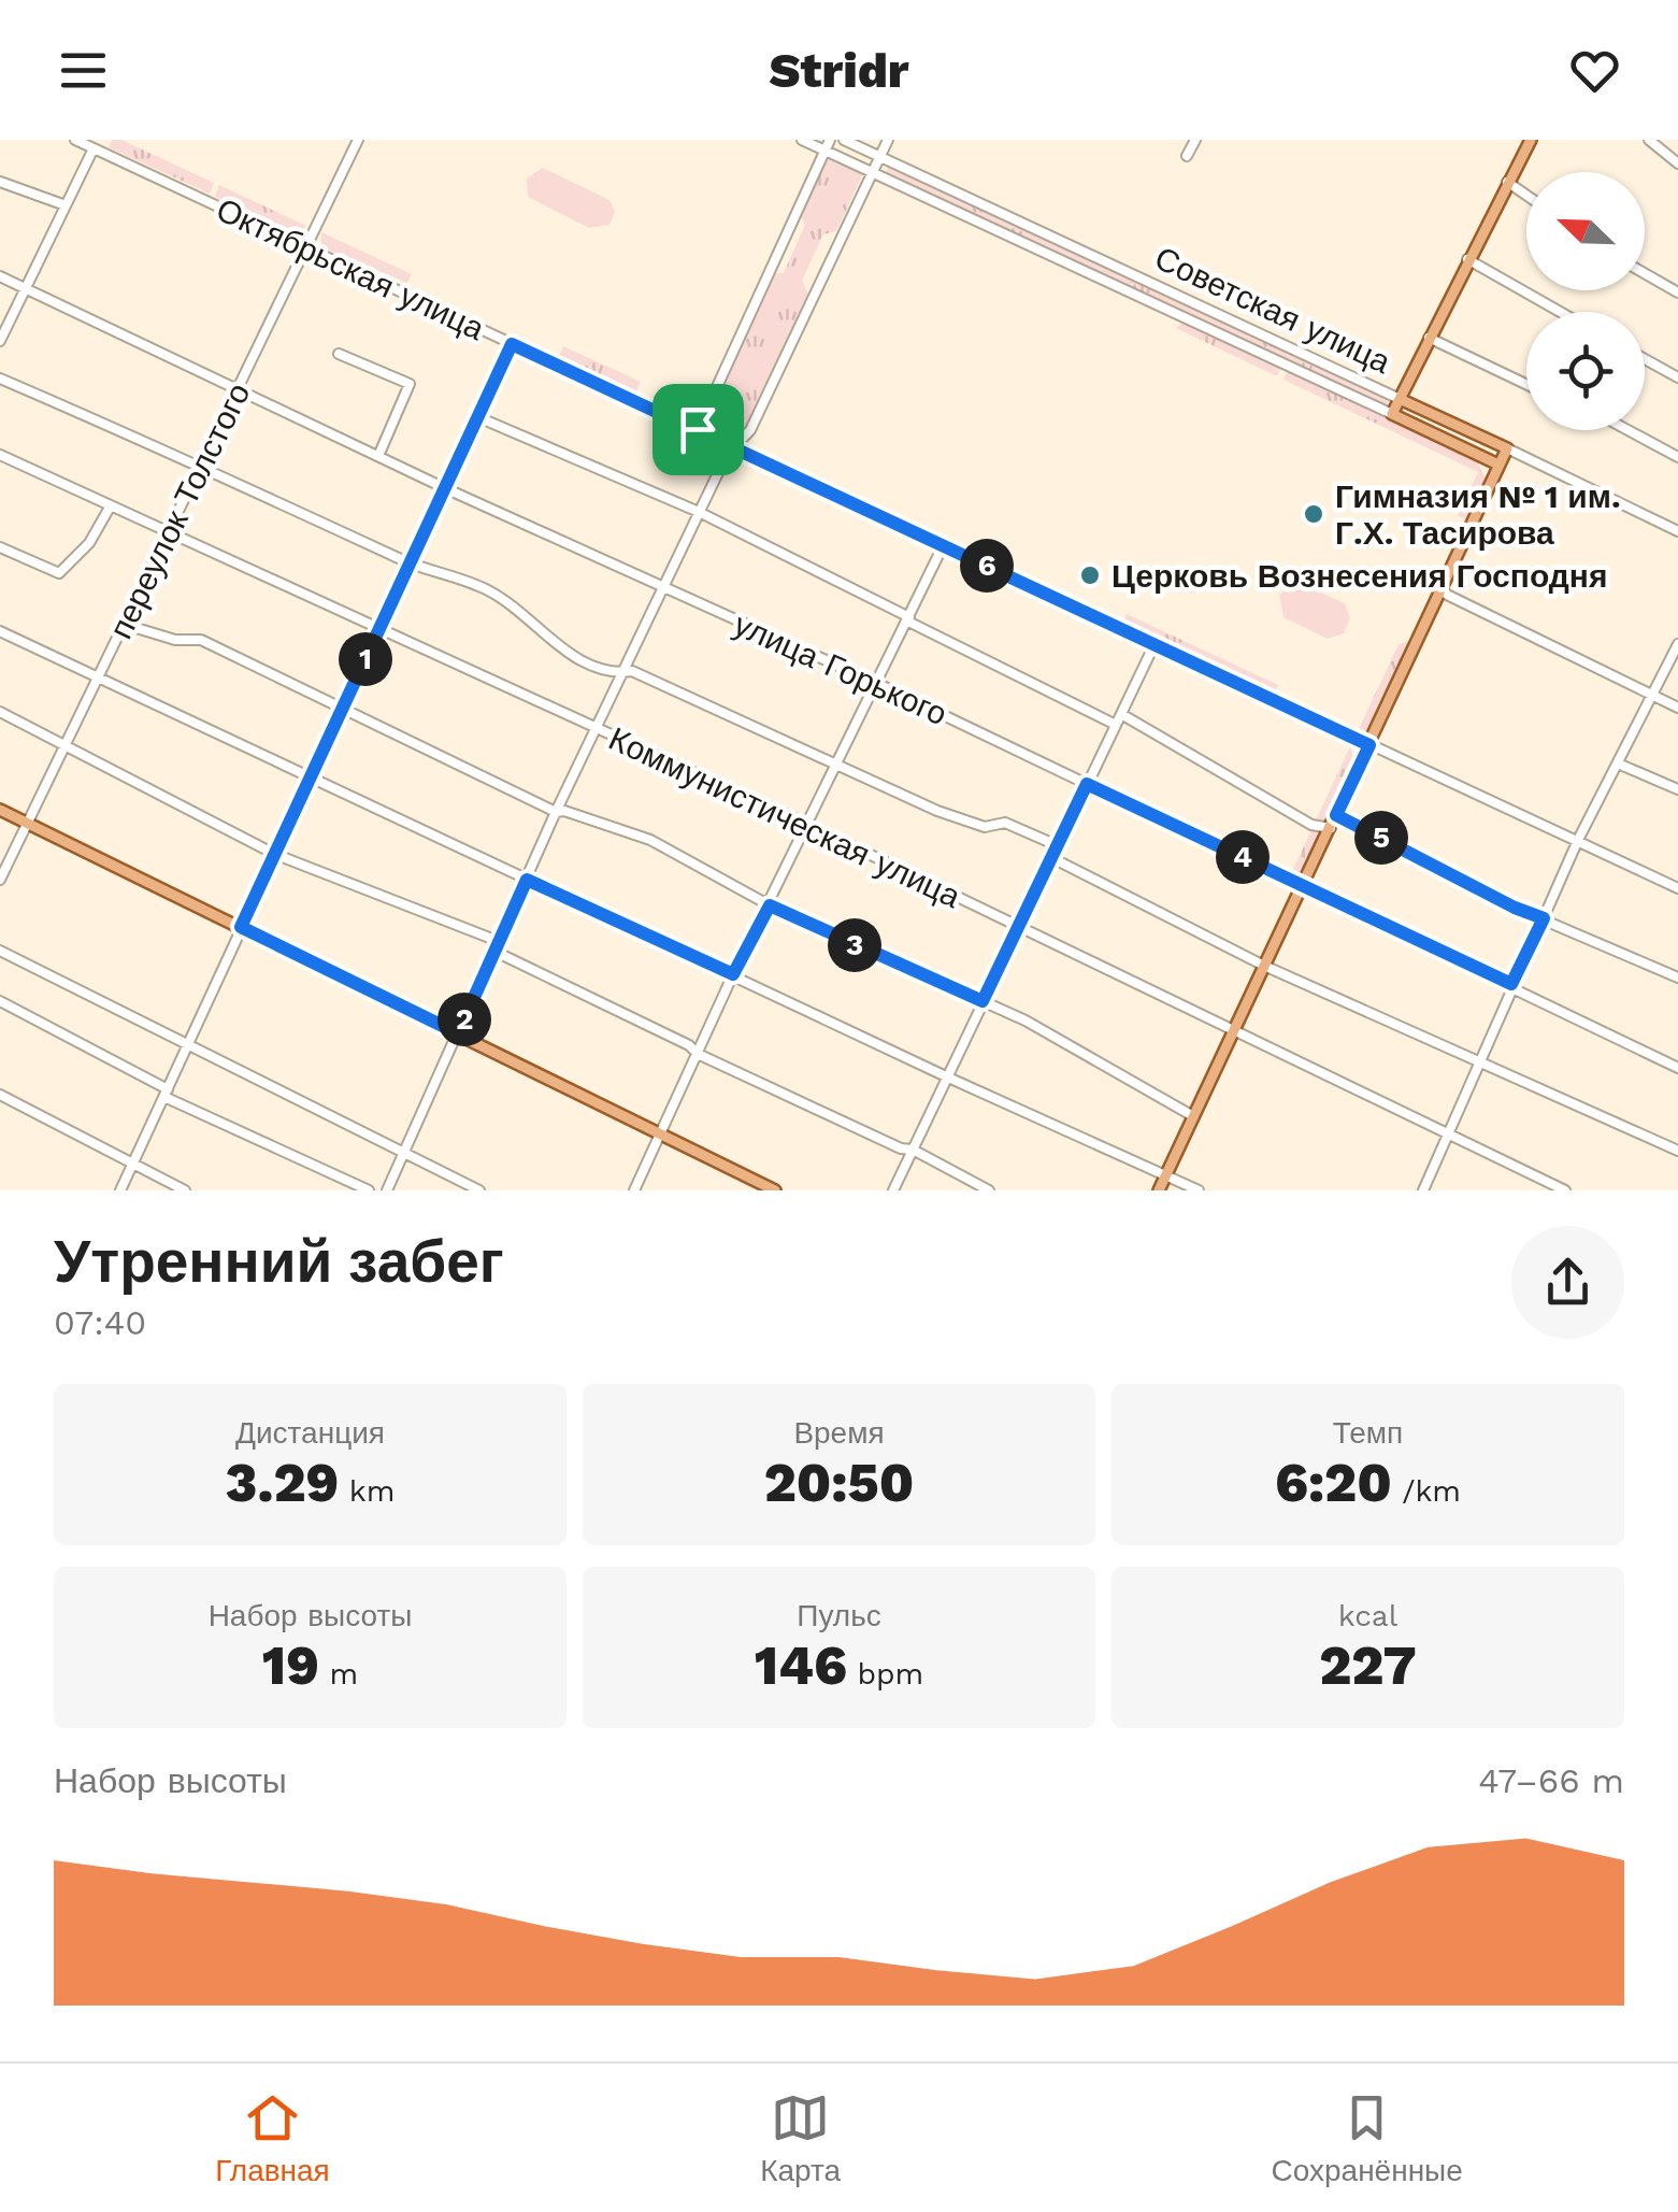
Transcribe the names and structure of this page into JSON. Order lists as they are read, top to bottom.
{
  "streets": {
    "main road": ["Советская улица"],
    "street": [
      "Октябрьская улица",
      "переулок Толстого",
      "улица Горького",
      "Коммунистическая улица"
    ]
  },
  "crossings": [
    ["Октябрьская улица", "переулок Толстого"],
    ["переулок Толстого", "улица Горького"],
    ["переулок Толстого", "Коммунистическая улица"]
  ],
  "places": ["Гимназия № 1 им. Г.Х. Тасирова", "Церковь Вознесения Господня"],
  "north": "top left",
  "page": {
    "header": "Stridr",
    "pins": [
      "6",
      "1",
      "5",
      "4",
      "3",
      "2"
    ],
    "heading": ["Утренний забег", "07:40"],
    "stats": [
      ["Дистанция", "3.29 km"],
      ["Время", "20:50"],
      ["Темп", "6:20 /km"],
      ["Набор высоты", "19 m"],
      ["Пульс", "146 bpm"],
      ["kcal", "227"]
    ],
    "chart": ["Набор высоты", "47–66 m"],
    "tabs": ["Главная", "Карта", "Сохранённые"]
  }
}
